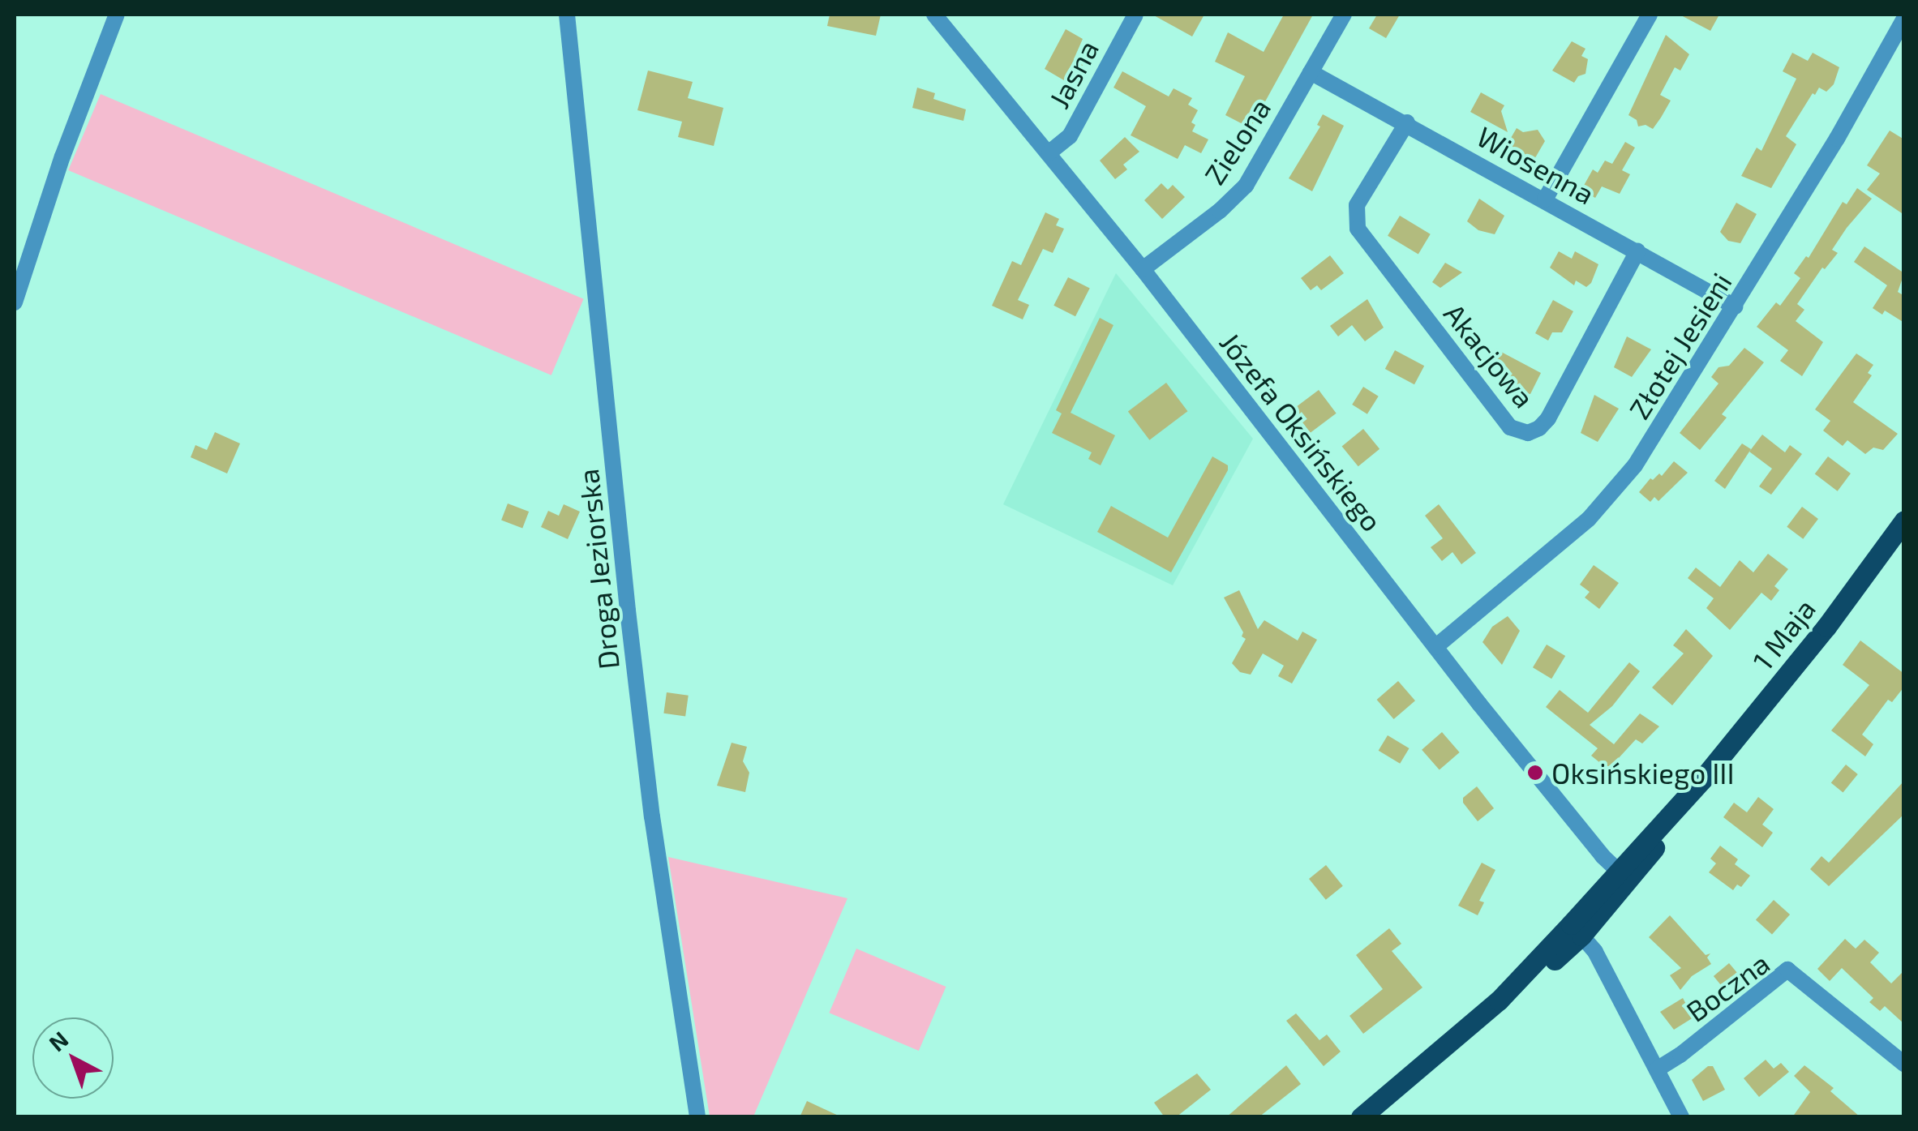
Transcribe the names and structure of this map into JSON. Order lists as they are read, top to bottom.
{
  "streets": {
    "main road": ["1 Maja"],
    "street": [
      "Jasna",
      "Zielona",
      "Wiosenna",
      "Złotej Jesieni",
      "Akacjowa",
      "Józefa Oksińskiego",
      "Droga Jeziorska",
      "Boczna"
    ]
  },
  "crossings": [
    ["Jasna", "Józefa Oksińskiego"],
    ["Zielona", "Wiosenna"],
    ["Zielona", "Józefa Oksińskiego"],
    ["Wiosenna", "Złotej Jesieni"],
    ["Wiosenna", "Akacjowa"],
    ["Złotej Jesieni", "Józefa Oksińskiego"],
    ["Józefa Oksińskiego", "1 Maja"]
  ],
  "places": ["Oksińskiego III"],
  "north": "top left"
}
